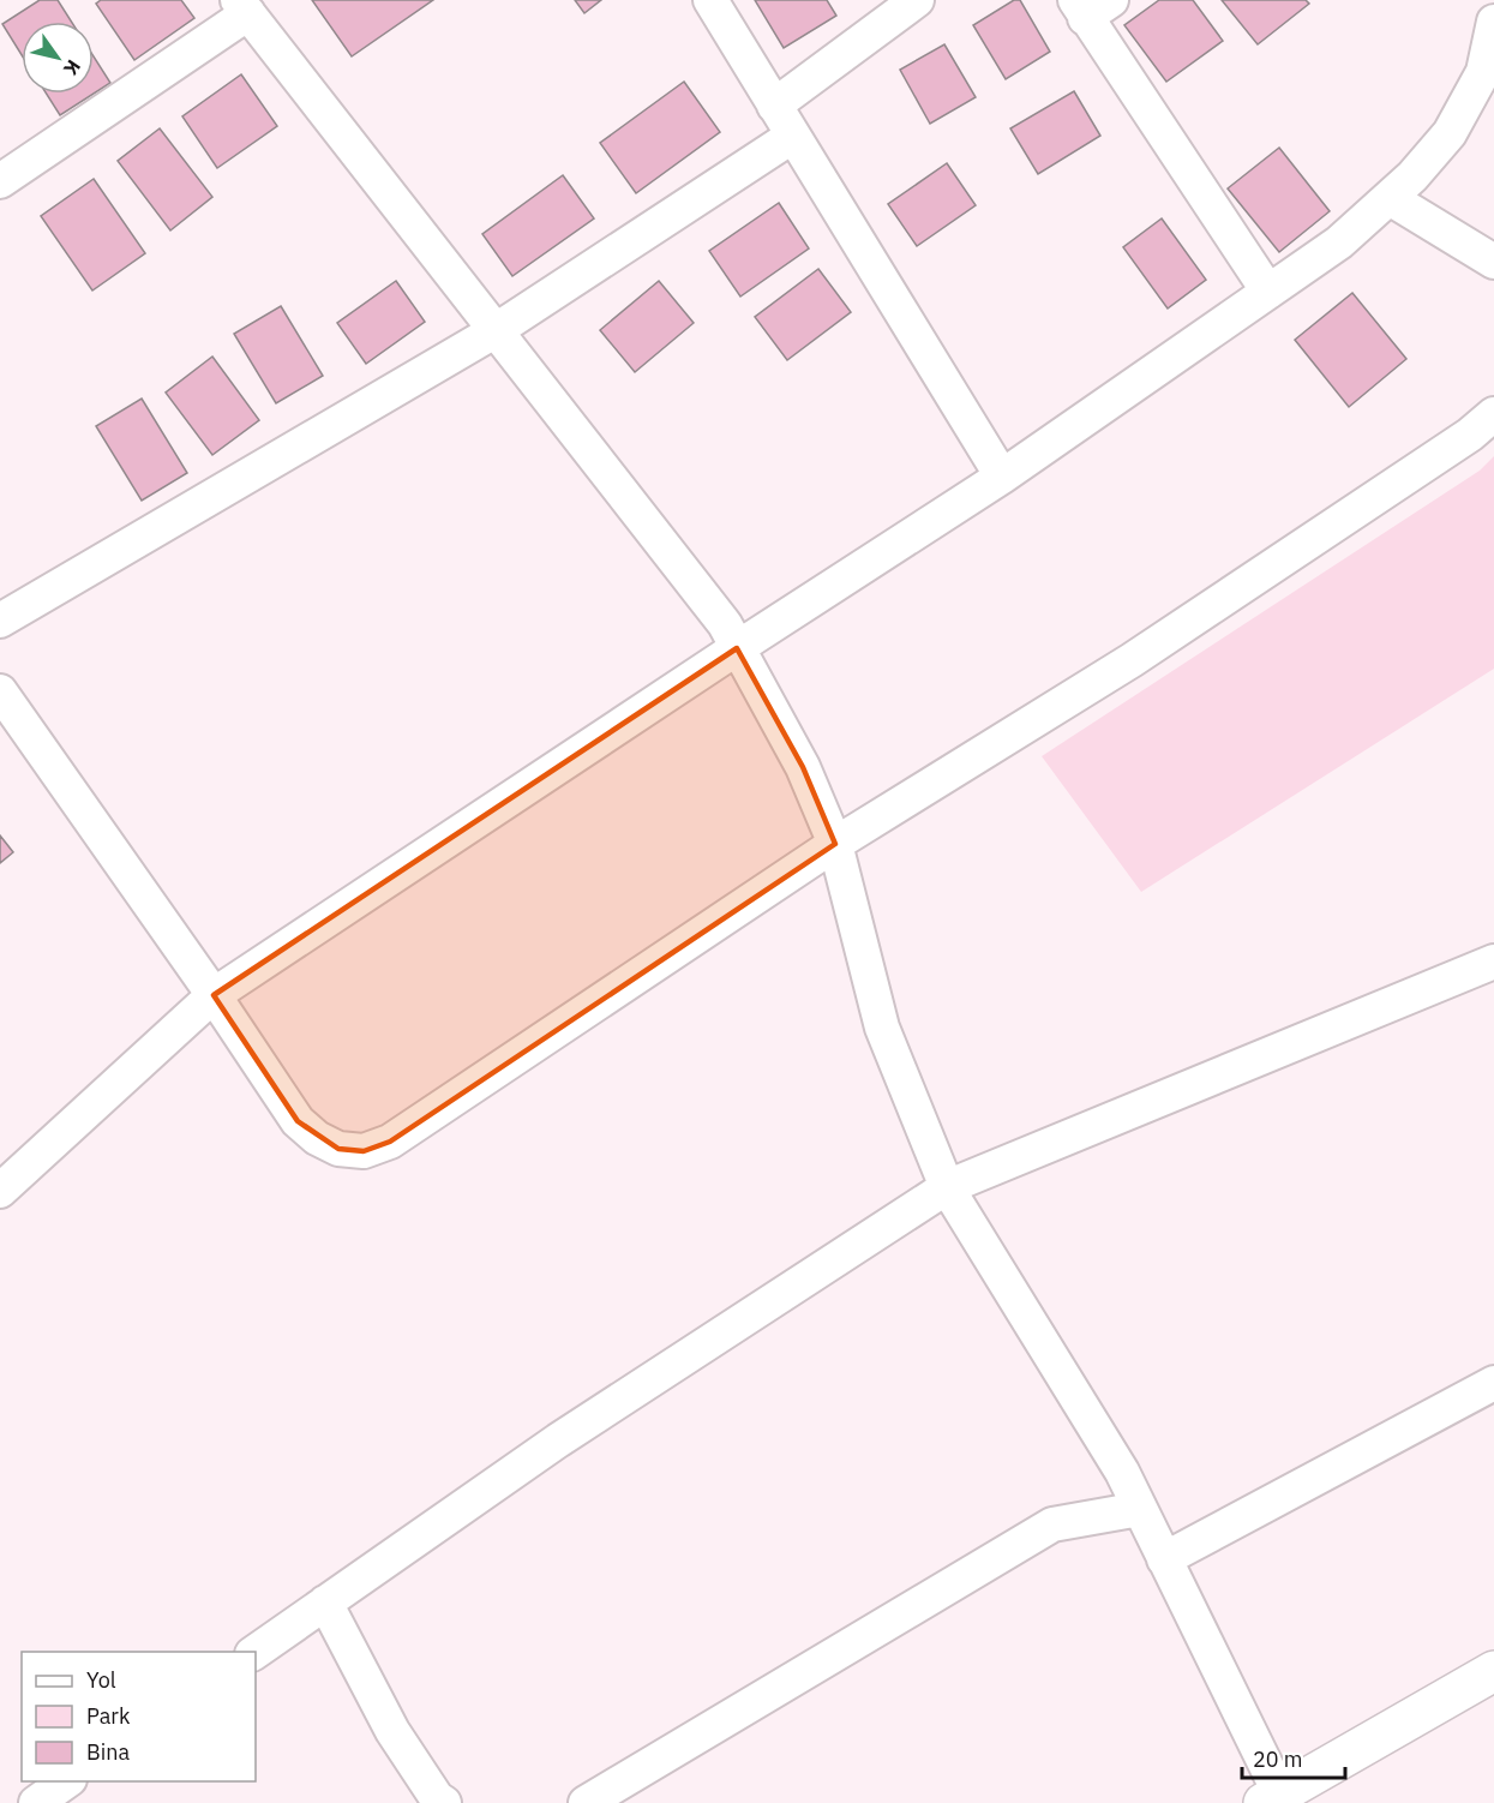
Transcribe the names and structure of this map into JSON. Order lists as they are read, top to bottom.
{
  "legend": ["Yol", "Park", "Bina"],
  "scale_bar": "20 m",
  "north": "bottom right"
}
